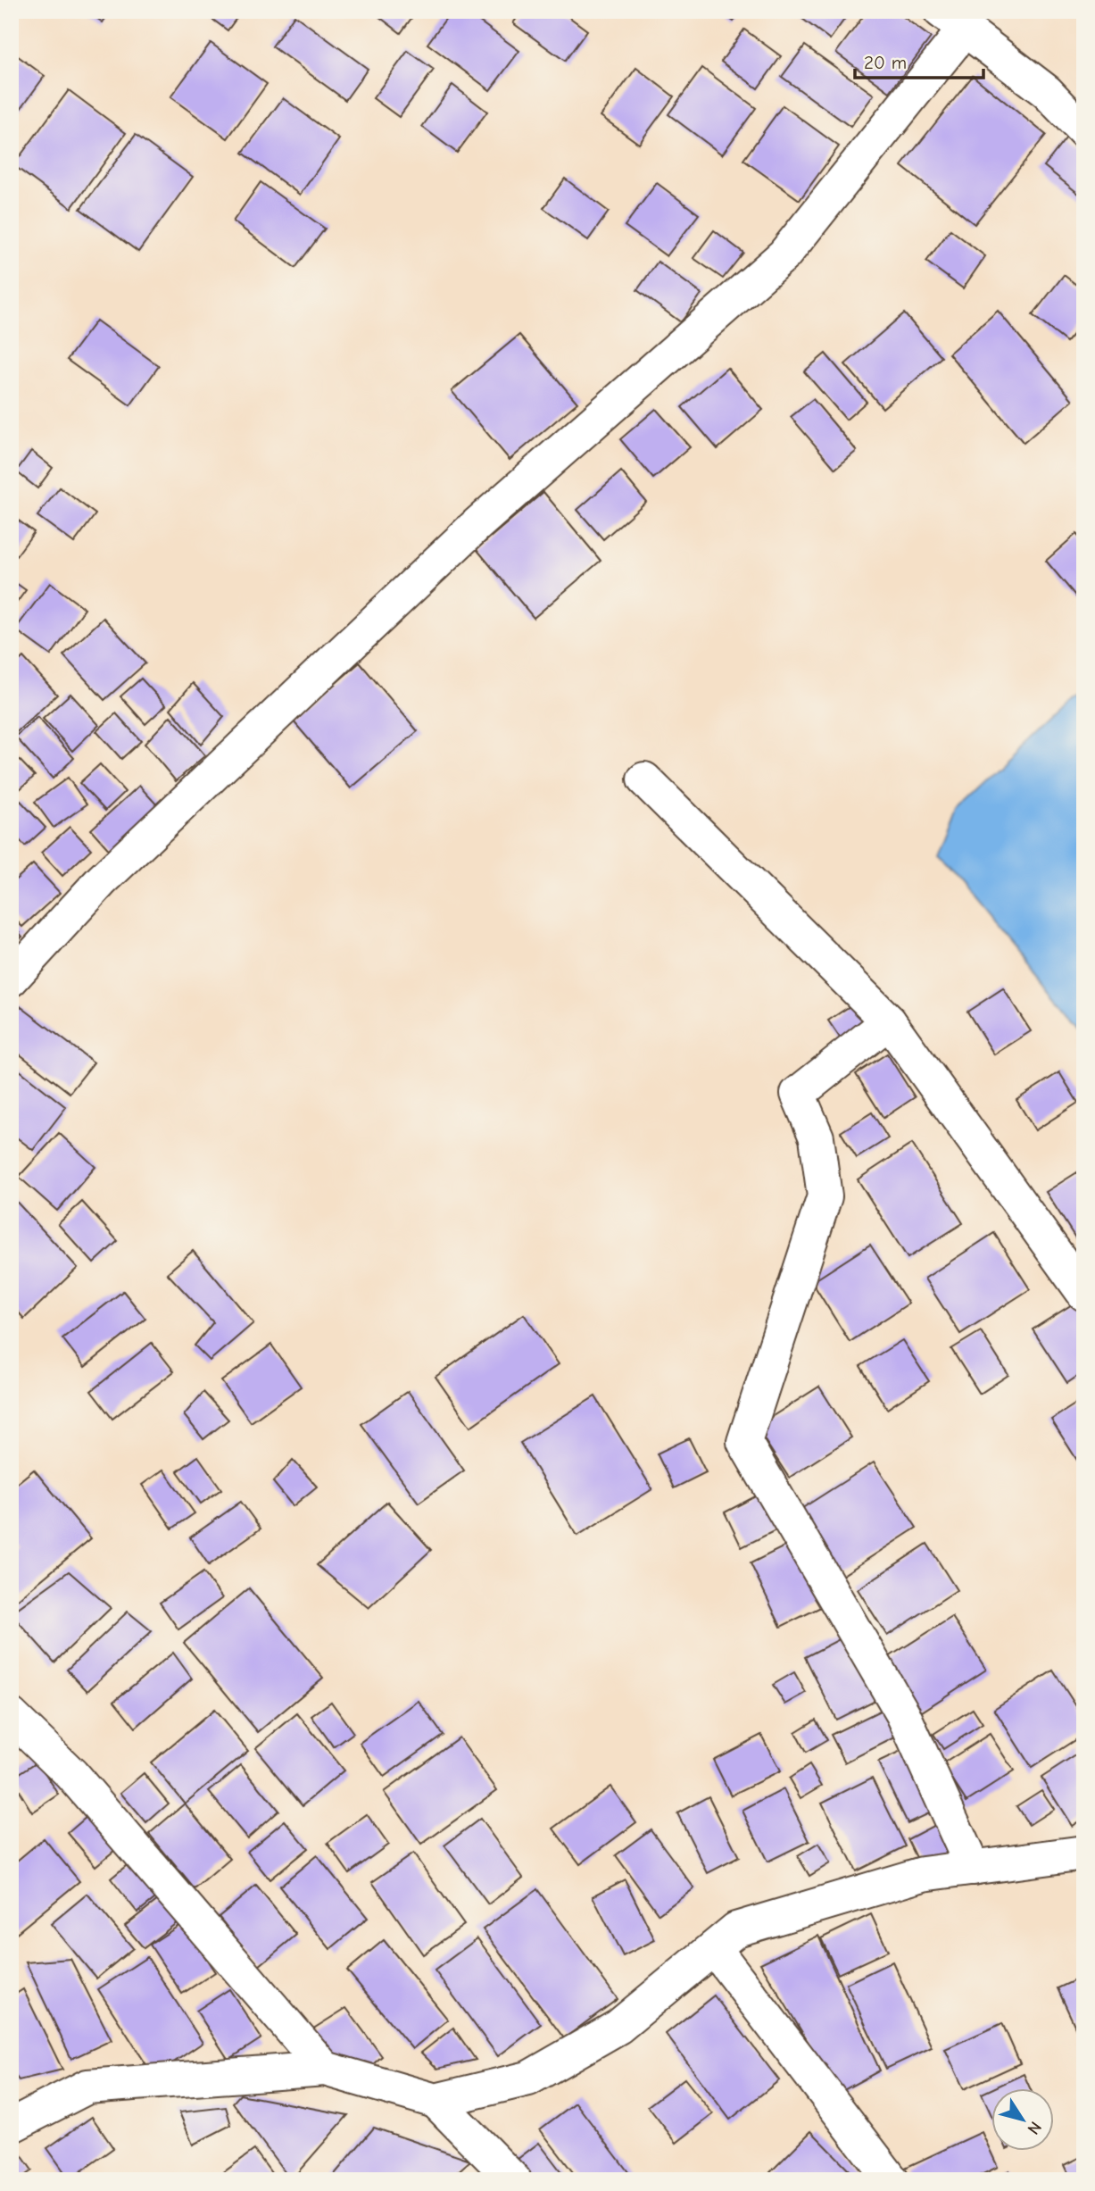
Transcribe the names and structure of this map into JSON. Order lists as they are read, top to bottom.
{
  "scale_bar": "20 m",
  "north": "bottom right"
}
